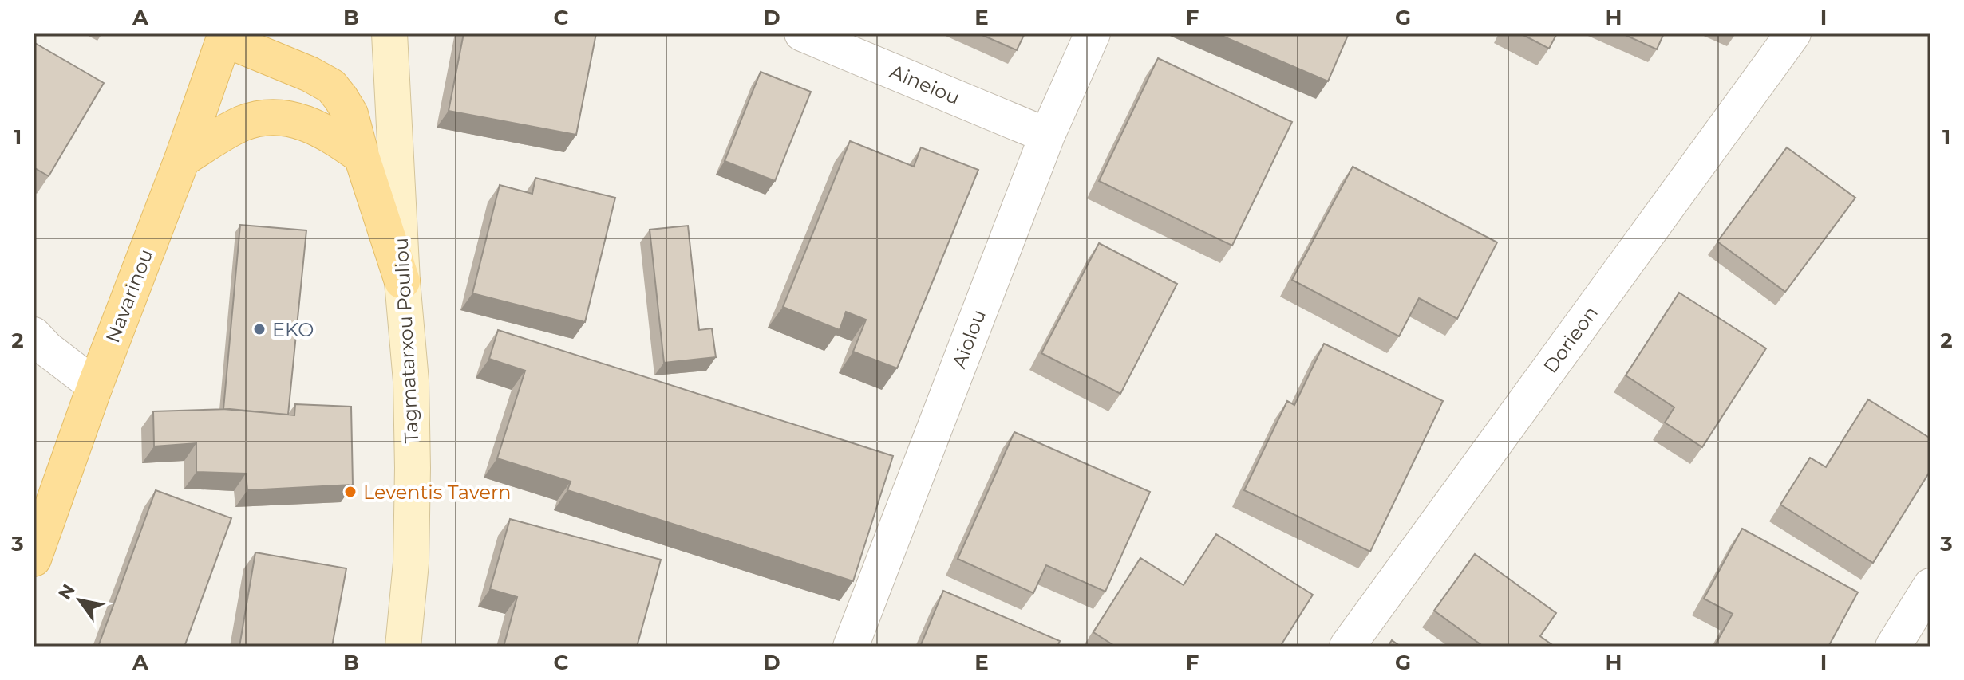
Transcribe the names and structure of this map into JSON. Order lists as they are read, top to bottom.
{
  "streets": {
    "main road": ["Navarinou", "Tagmatarxou Pouliou"],
    "street": ["Aineiou", "Aiolou", "Dorieon"]
  },
  "crossings": [
    ["Aineiou", "Aiolou"]
  ],
  "places": ["EKO", "Leventis Tavern"],
  "north": "top left",
  "grid": {
    "columns": [
      "A",
      "B",
      "C",
      "D",
      "E",
      "F",
      "G",
      "H",
      "I"
    ],
    "rows": ["1", "2", "3"]
  }
}
